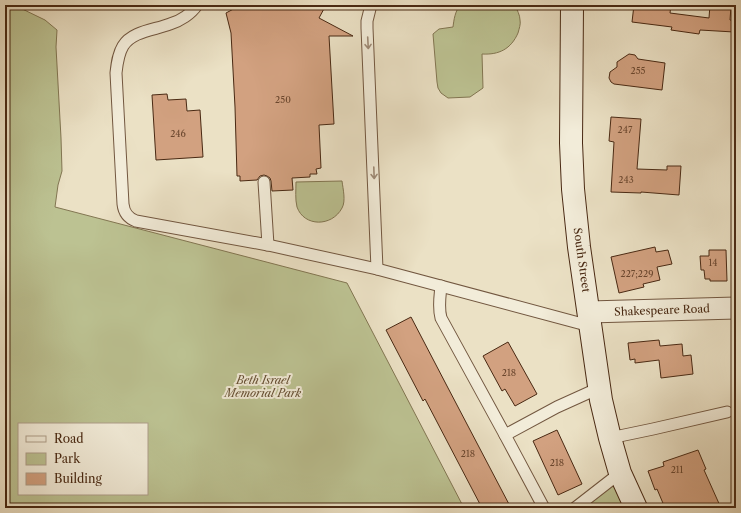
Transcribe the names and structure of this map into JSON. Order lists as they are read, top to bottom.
{
  "streets": {
    "main road": ["South Street"],
    "street": ["Shakespeare Road"]
  },
  "crossings": [
    ["South Street", "Shakespeare Road"]
  ],
  "parks": ["Beth Israel Memorial Park"],
  "house_numbers": [
    "255",
    "250",
    "247",
    "246",
    "243",
    "14",
    "227;229",
    "218",
    "218",
    "218",
    "211"
  ],
  "legend": ["Road", "Park", "Building"]
}
